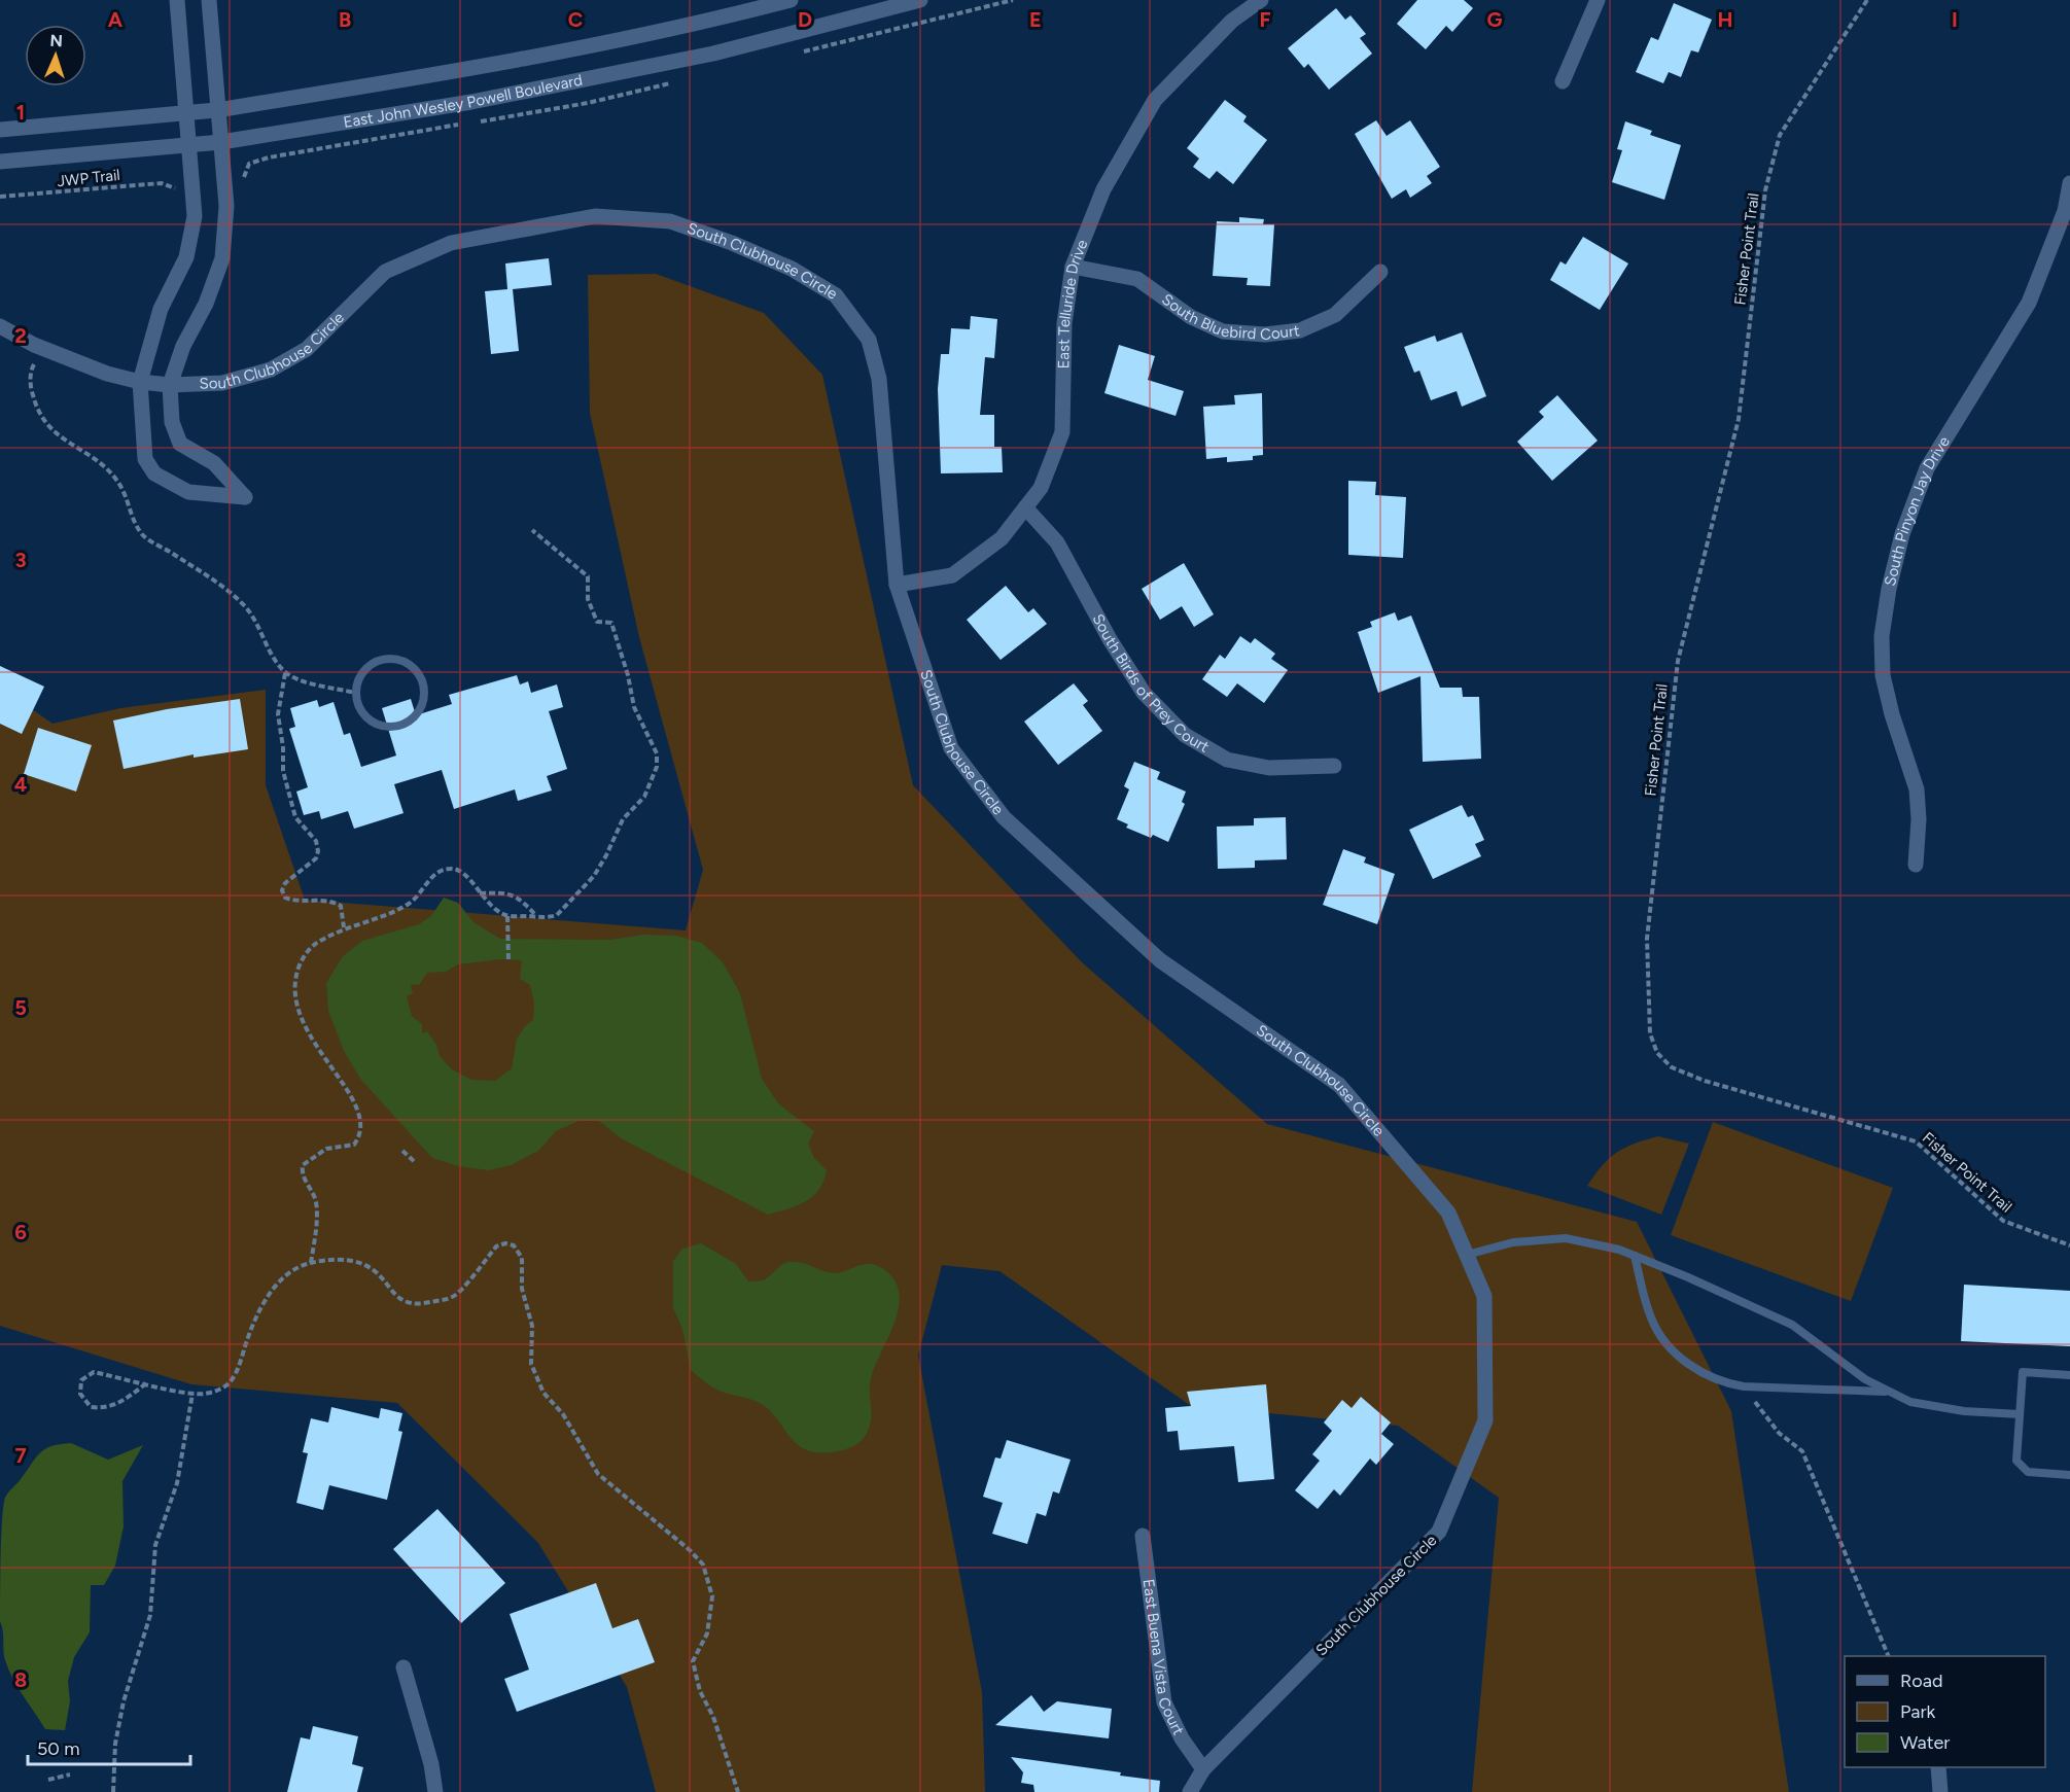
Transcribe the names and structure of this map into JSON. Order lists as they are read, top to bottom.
{
  "streets": {
    "street": [
      "East John Wesley Powell Boulevard",
      "South Clubhouse Circle",
      "East Telluride Drive",
      "South Bluebird Court",
      "South Pinyon Jay Drive",
      "South Birds of Prey Court",
      "East Buena Vista Court"
    ],
    "path": ["JWP Trail", "Fisher Point Trail"]
  },
  "crossings": [
    ["South Clubhouse Circle", "East Telluride Drive"],
    ["South Clubhouse Circle", "East Buena Vista Court"],
    ["East Telluride Drive", "South Bluebird Court"],
    ["East Telluride Drive", "South Birds of Prey Court"]
  ],
  "legend": ["Road", "Park", "Water"],
  "scale_bar": "50 m",
  "north": "top",
  "grid": {
    "columns": [
      "A",
      "B",
      "C",
      "D",
      "E",
      "F",
      "G",
      "H",
      "I"
    ],
    "rows": [
      "1",
      "2",
      "3",
      "4",
      "5",
      "6",
      "7",
      "8"
    ]
  }
}
